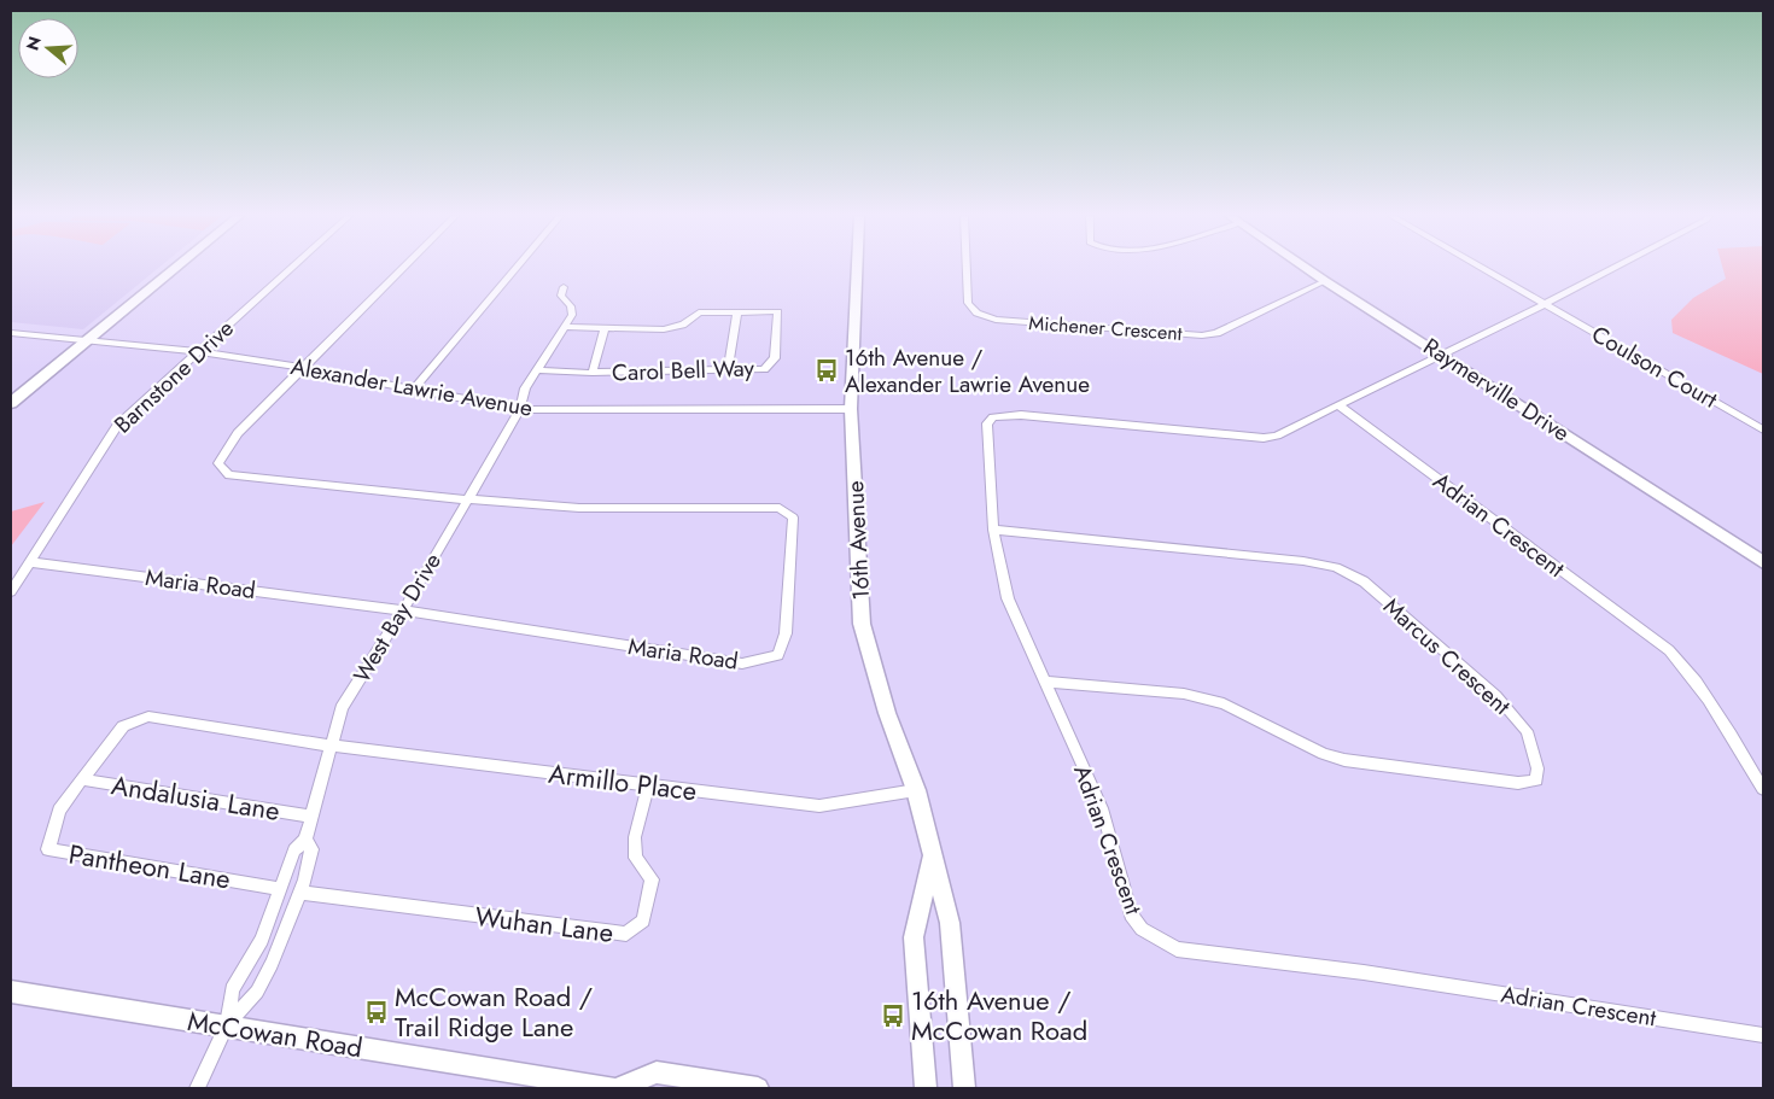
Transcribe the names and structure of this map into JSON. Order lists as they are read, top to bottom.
{
  "streets": {
    "main road": ["Raymerville Drive", "16th Avenue", "McCowan Road"],
    "street": [
      "Michener Crescent",
      "Coulson Court",
      "Carol Bell Way",
      "Barnstone Drive",
      "Alexander Lawrie Avenue",
      "Adrian Crescent",
      "Maria Road",
      "West Bay Drive",
      "Marcus Crescent",
      "Armillo Place",
      "Andalusia Lane",
      "Pantheon Lane",
      "Wuhan Lane"
    ]
  },
  "crossings": [
    ["Michener Crescent", "Raymerville Drive"],
    ["Coulson Court", "Adrian Crescent"],
    ["Carol Bell Way", "West Bay Drive"],
    ["Barnstone Drive", "Alexander Lawrie Avenue"],
    ["Barnstone Drive", "Maria Road"],
    ["Alexander Lawrie Avenue", "16th Avenue"],
    ["Alexander Lawrie Avenue", "Maria Road"],
    ["Alexander Lawrie Avenue", "West Bay Drive"],
    ["Raymerville Drive", "Adrian Crescent"],
    ["Adrian Crescent", "Marcus Crescent"],
    ["16th Avenue", "Armillo Place"],
    ["Maria Road", "West Bay Drive"],
    ["West Bay Drive", "Armillo Place"],
    ["West Bay Drive", "Andalusia Lane"],
    ["West Bay Drive", "Pantheon Lane"],
    ["West Bay Drive", "Wuhan Lane"],
    ["West Bay Drive", "McCowan Road"],
    ["Armillo Place", "Pantheon Lane"],
    ["Armillo Place", "Wuhan Lane"],
    ["Andalusia Lane", "Pantheon Lane"]
  ],
  "places": {
    "bus stop": ["16th Avenue / Alexander Lawrie Avenue", "McCowan Road / Trail Ridge Lane", "16th Avenue / McCowan Road"]
  },
  "north": "left"
}
